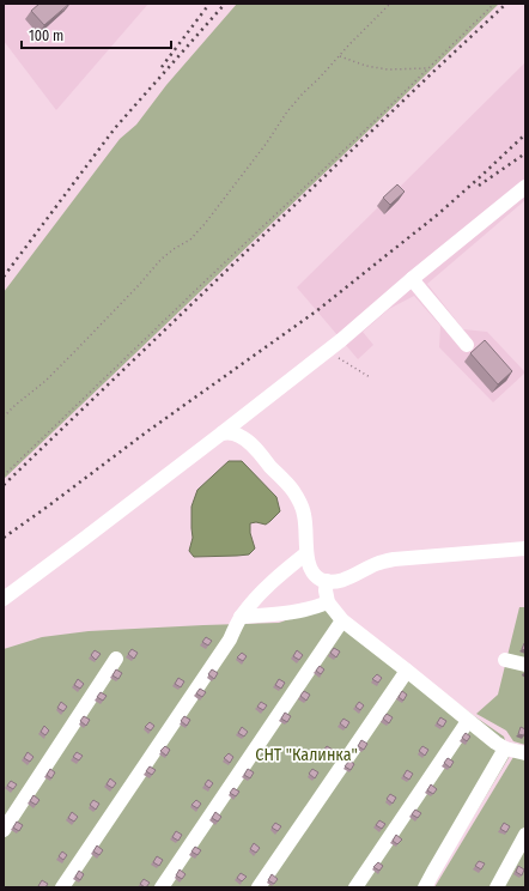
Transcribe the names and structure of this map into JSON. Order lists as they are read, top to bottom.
{
  "parks": ["СНТ \"Калинка\""],
  "scale_bar": "100 m"
}
